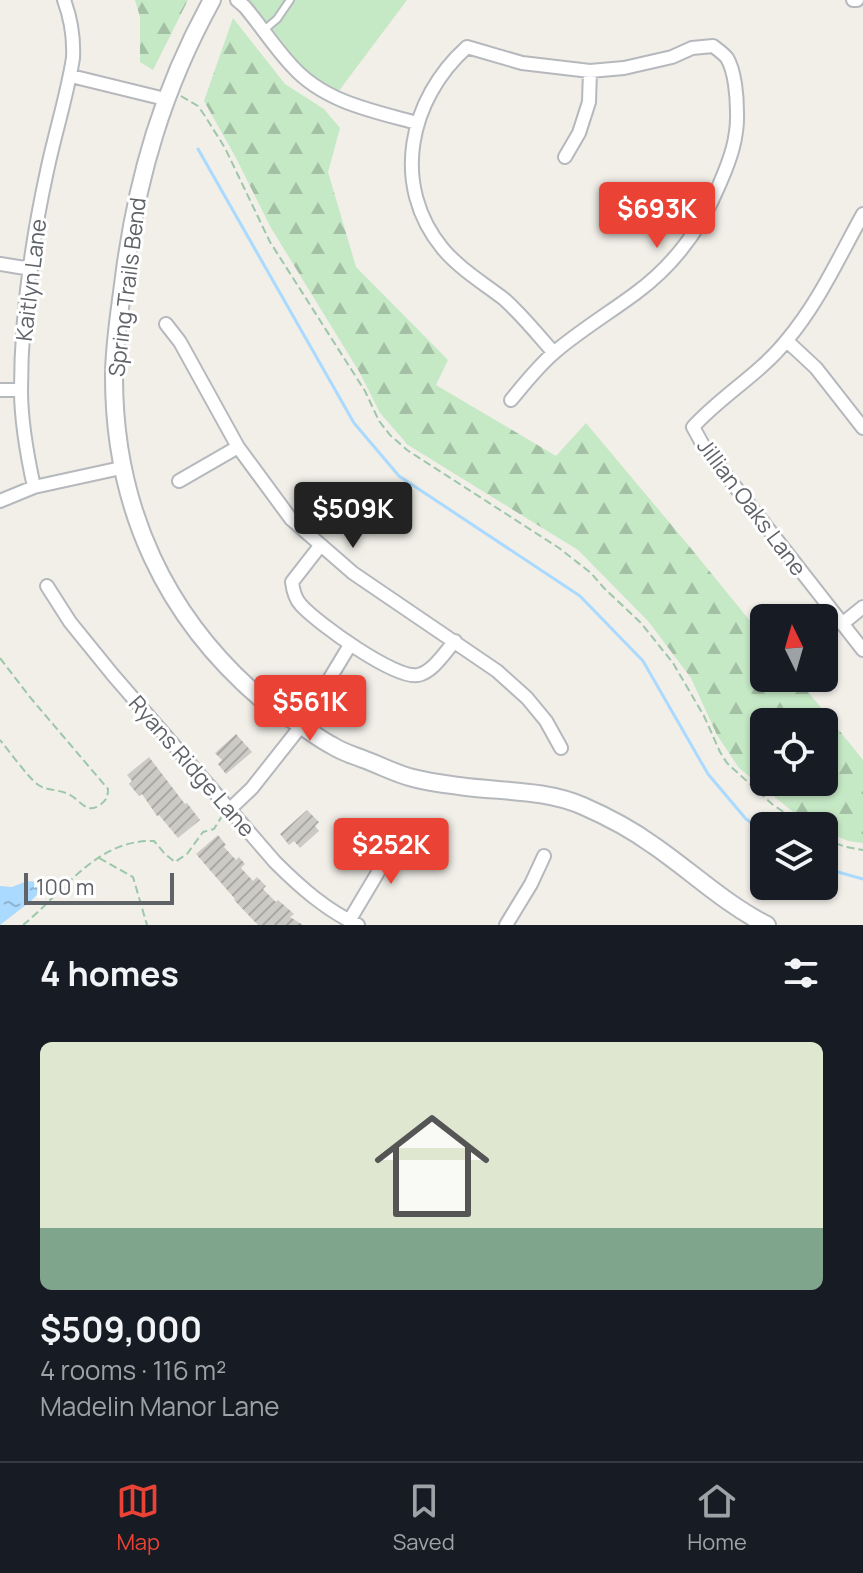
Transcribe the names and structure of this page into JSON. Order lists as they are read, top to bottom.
{
  "streets": {
    "street": [
      "Kaitlyn Lane",
      "Spring Trails Bend",
      "Jillian Oaks Lane",
      "Ryans Ridge Lane"
    ]
  },
  "scale_bar": "100 m",
  "north": "top",
  "page": {
    "price": [
      "$693K",
      "$509K",
      "$561K",
      "$252K"
    ],
    "scale": "100 m",
    "heading": "4 homes",
    "list": [
      {
        "name": "$509,000",
        "note": "4 rooms · 116 m² · Madelin Manor Lane"
      }
    ],
    "tabs": ["Map", "Saved", "Home"]
  }
}
